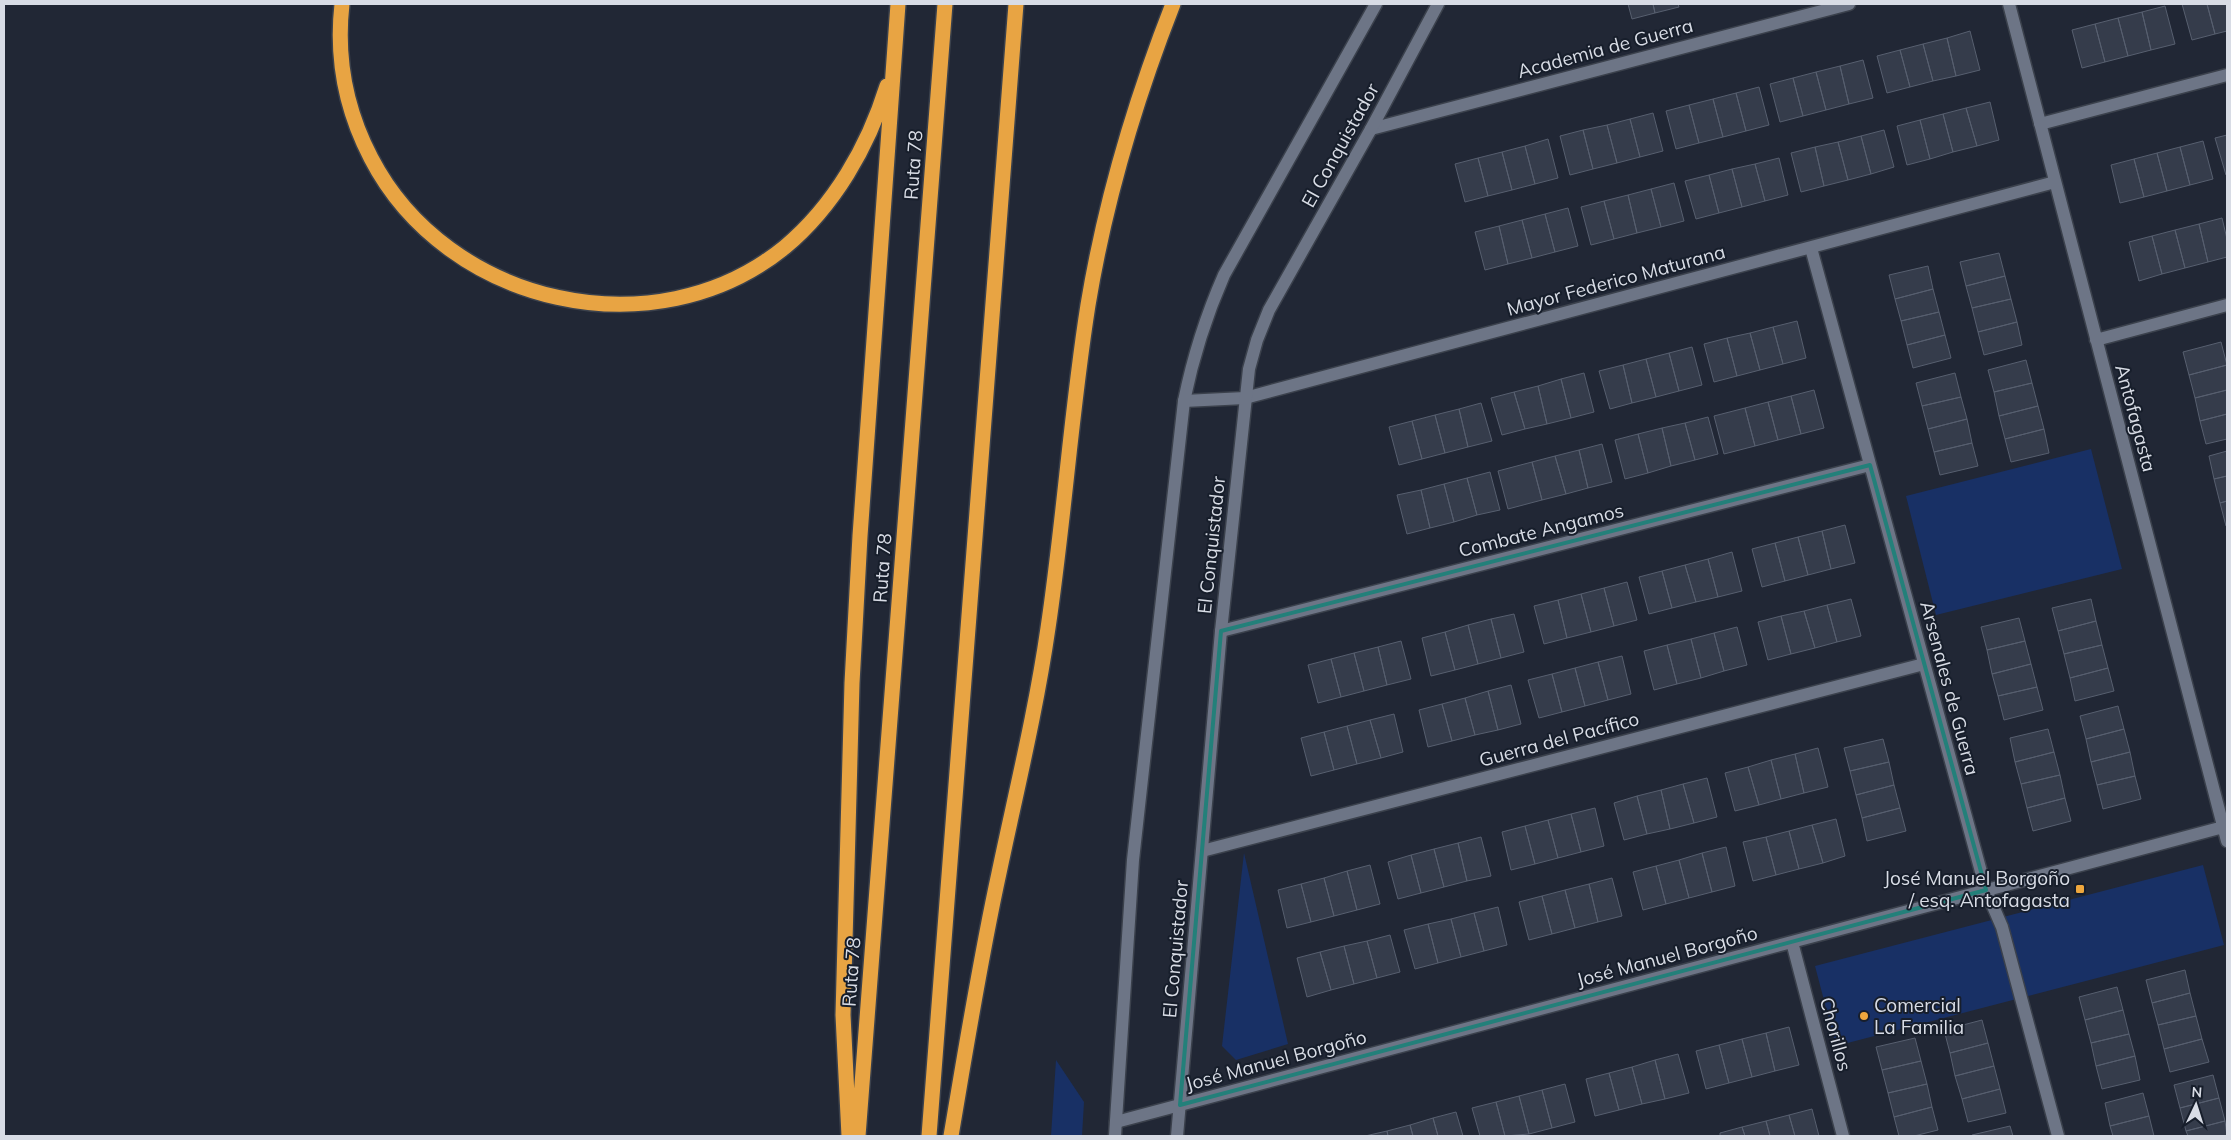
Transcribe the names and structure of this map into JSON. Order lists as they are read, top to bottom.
{
  "streets": {
    "highway": ["Ruta 78"],
    "street": [
      "Academia de Guerra",
      "El Conquistador",
      "Mayor Federico Maturana",
      "Antofagasta",
      "Combate Angamos",
      "Arsenales de Guerra",
      "Guerra del Pacífico",
      "José Manuel Borgoño",
      "Chorillos"
    ]
  },
  "crossings": [
    ["Academia de Guerra", "El Conquistador"],
    ["El Conquistador", "Mayor Federico Maturana"],
    ["El Conquistador", "Combate Angamos"],
    ["El Conquistador", "Guerra del Pacífico"],
    ["El Conquistador", "José Manuel Borgoño"],
    ["Mayor Federico Maturana", "Antofagasta"],
    ["Mayor Federico Maturana", "Arsenales de Guerra"],
    ["Antofagasta", "José Manuel Borgoño"],
    ["Combate Angamos", "Arsenales de Guerra"],
    ["Arsenales de Guerra", "Guerra del Pacífico"],
    ["Arsenales de Guerra", "José Manuel Borgoño"],
    ["José Manuel Borgoño", "Chorillos"]
  ],
  "places": {
    "transit": ["José Manuel Borgoño / esq. Antofagasta"],
    "other": ["Comercial La Familia"]
  },
  "north": "top"
}
